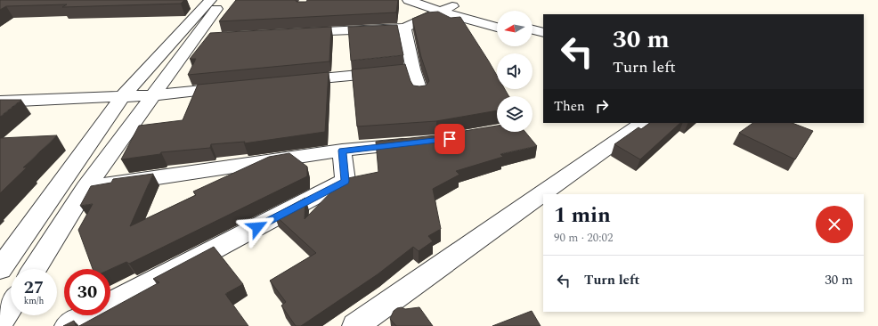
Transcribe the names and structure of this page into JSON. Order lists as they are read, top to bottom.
{
  "north": "left",
  "page": {
    "turn": ["30 m", "Turn left"],
    "then": "Then",
    "heading": ["1 min", "90 m · 20:02"],
    "list": [
      {
        "name": "Turn left",
        "value": "30 m"
      }
    ],
    "speed": "27 km/h",
    "limit": "30"
  }
}
